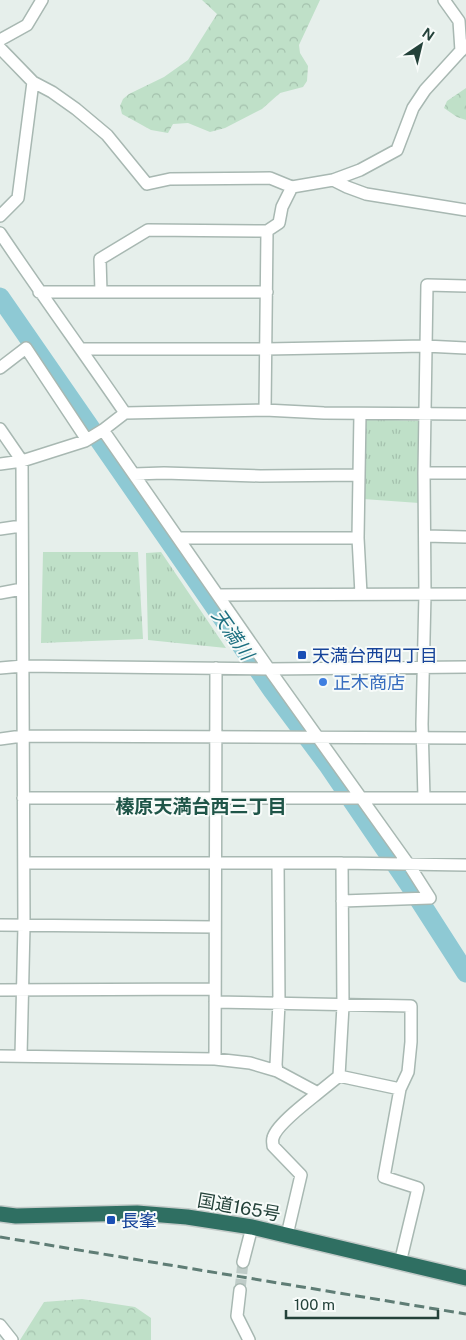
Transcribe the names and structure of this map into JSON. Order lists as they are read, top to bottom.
{
  "streets": {
    "highway": ["国道165号"]
  },
  "districts": ["榛原天満台西三丁目"],
  "water": ["天満川"],
  "places": {
    "transit": ["天満台西四丁目", "長峯"],
    "other": ["正木商店"]
  },
  "scale_bar": "100 m",
  "north": "top right"
}
